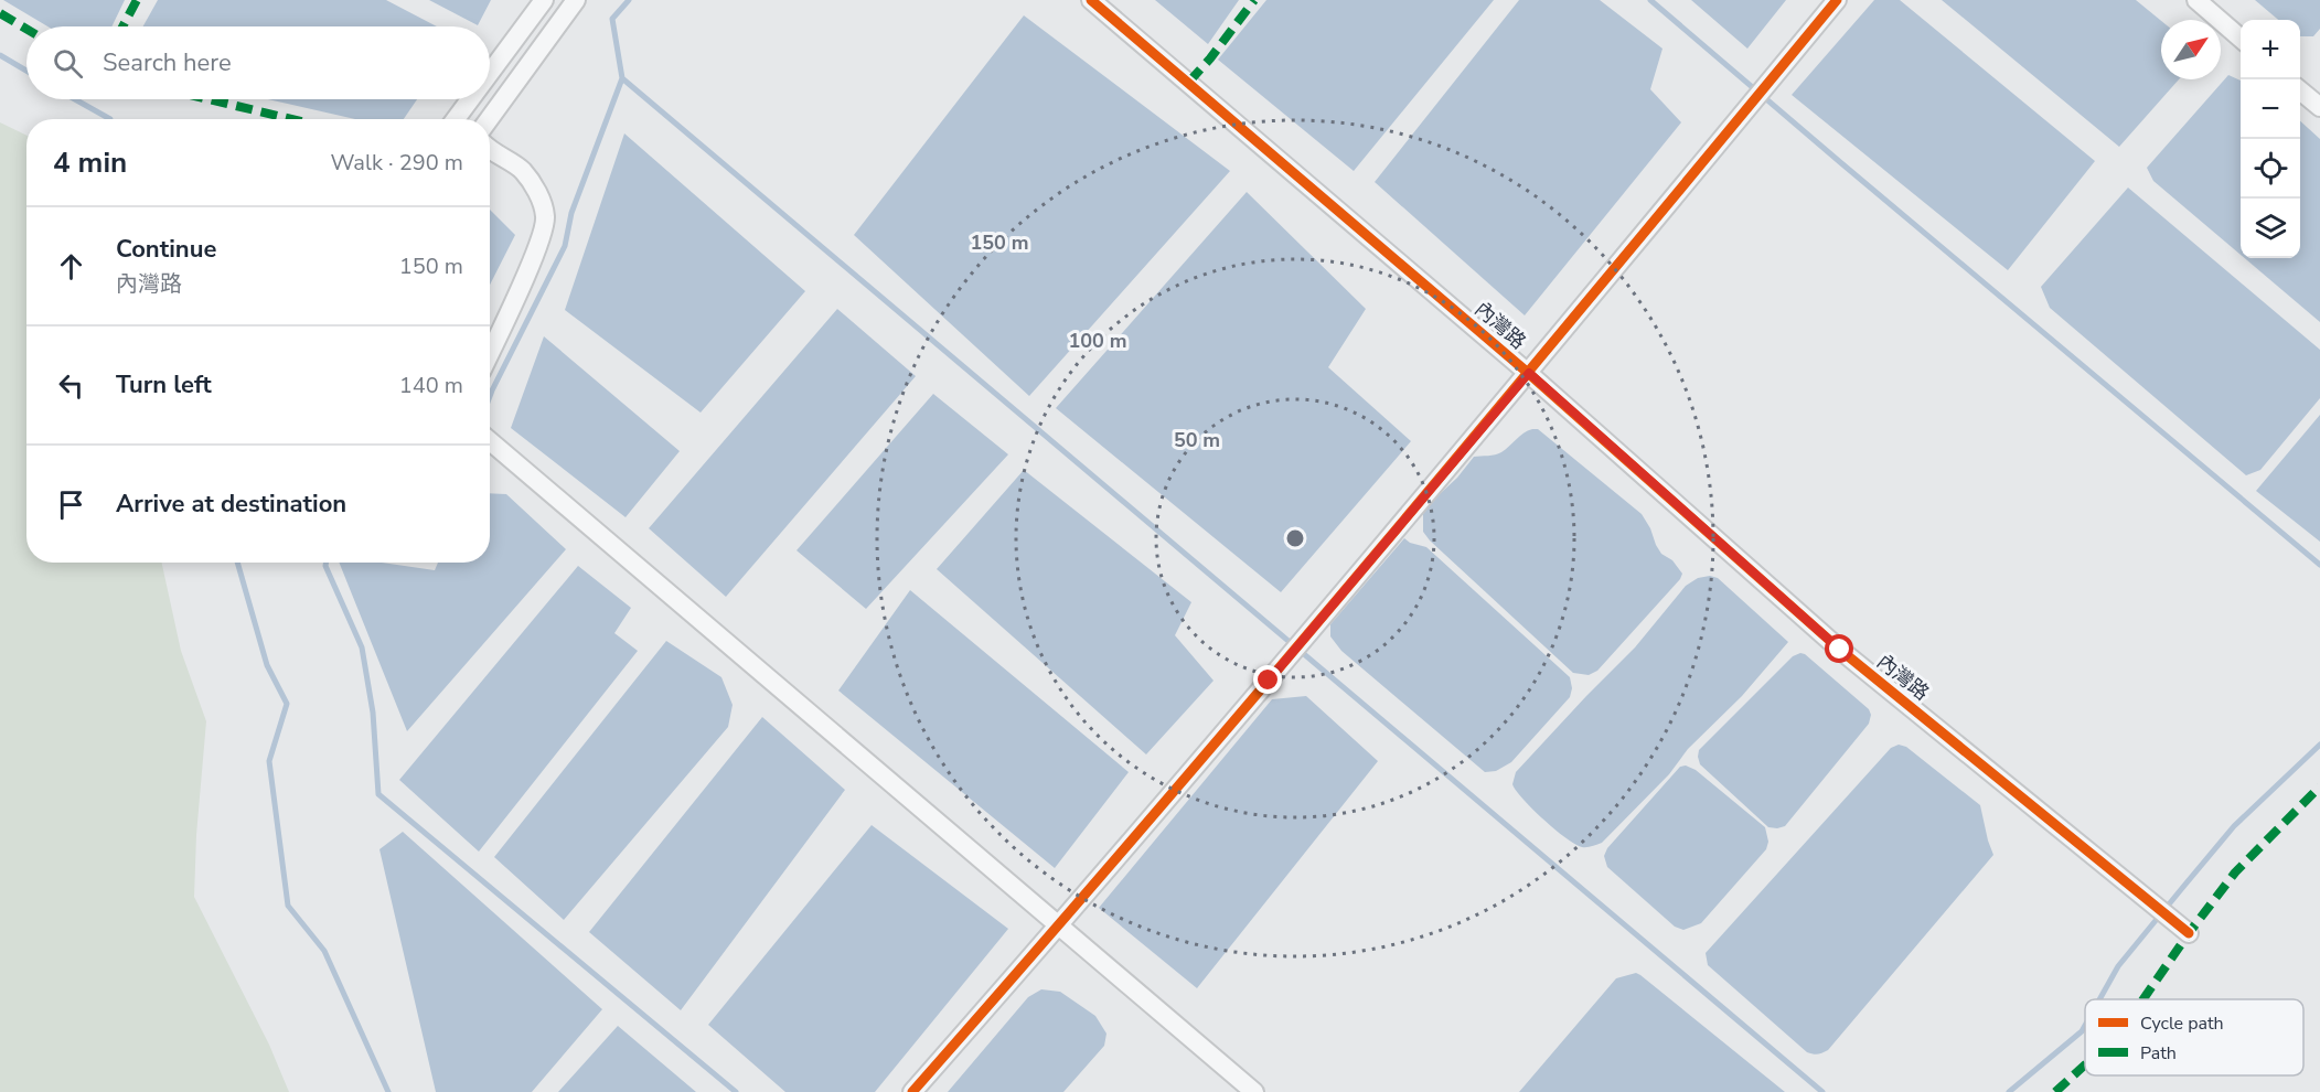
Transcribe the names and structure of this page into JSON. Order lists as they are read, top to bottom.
{
  "streets": {
    "street": ["內灣路"]
  },
  "legend": ["Cycle path", "Path"],
  "north": "top right",
  "page": {
    "map_buttons": ["+", "−"],
    "search": "Search here",
    "heading": ["4 min", "Walk · 290 m"],
    "list": [
      ["Continue", "內灣路", "150 m"],
      ["Turn left", "140 m"],
      "Arrive at destination"
    ]
  },
  "rings": ["150 m", "100 m", "50 m"]
}
